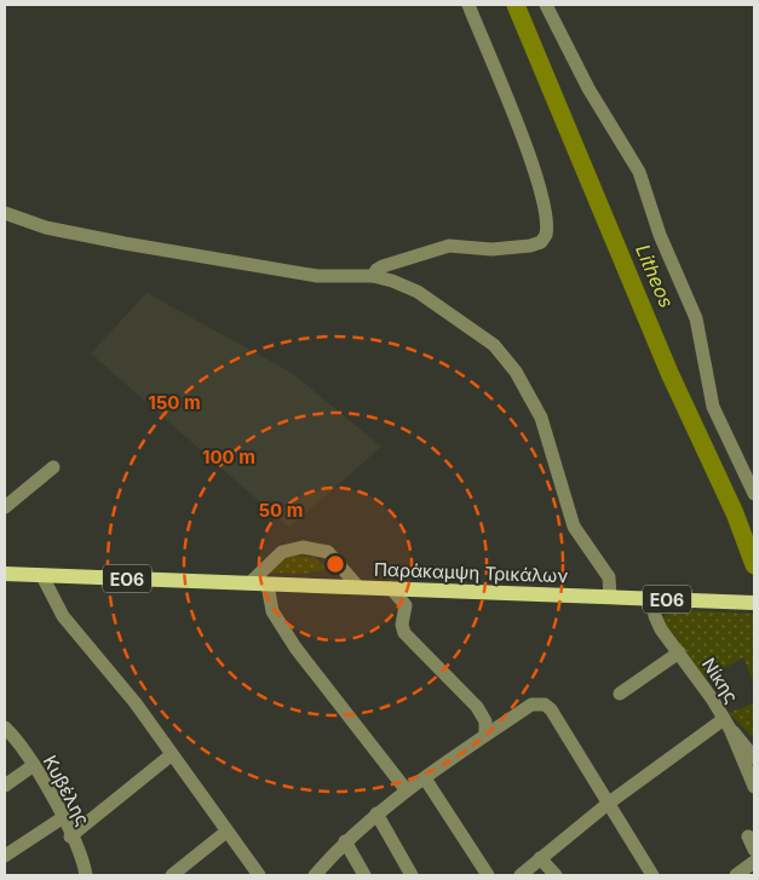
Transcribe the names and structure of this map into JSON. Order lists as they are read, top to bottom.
{
  "streets": {
    "main road": ["Παράκαμψη Τρικάλων", "ΕΟ6"],
    "street": ["Νίκης", "Κυβέλης"]
  },
  "crossings": [
    ["Παράκαμψη Τρικάλων", "Νίκης"]
  ],
  "water": ["Litheos"],
  "rings": ["150 m", "100 m", "50 m"]
}
